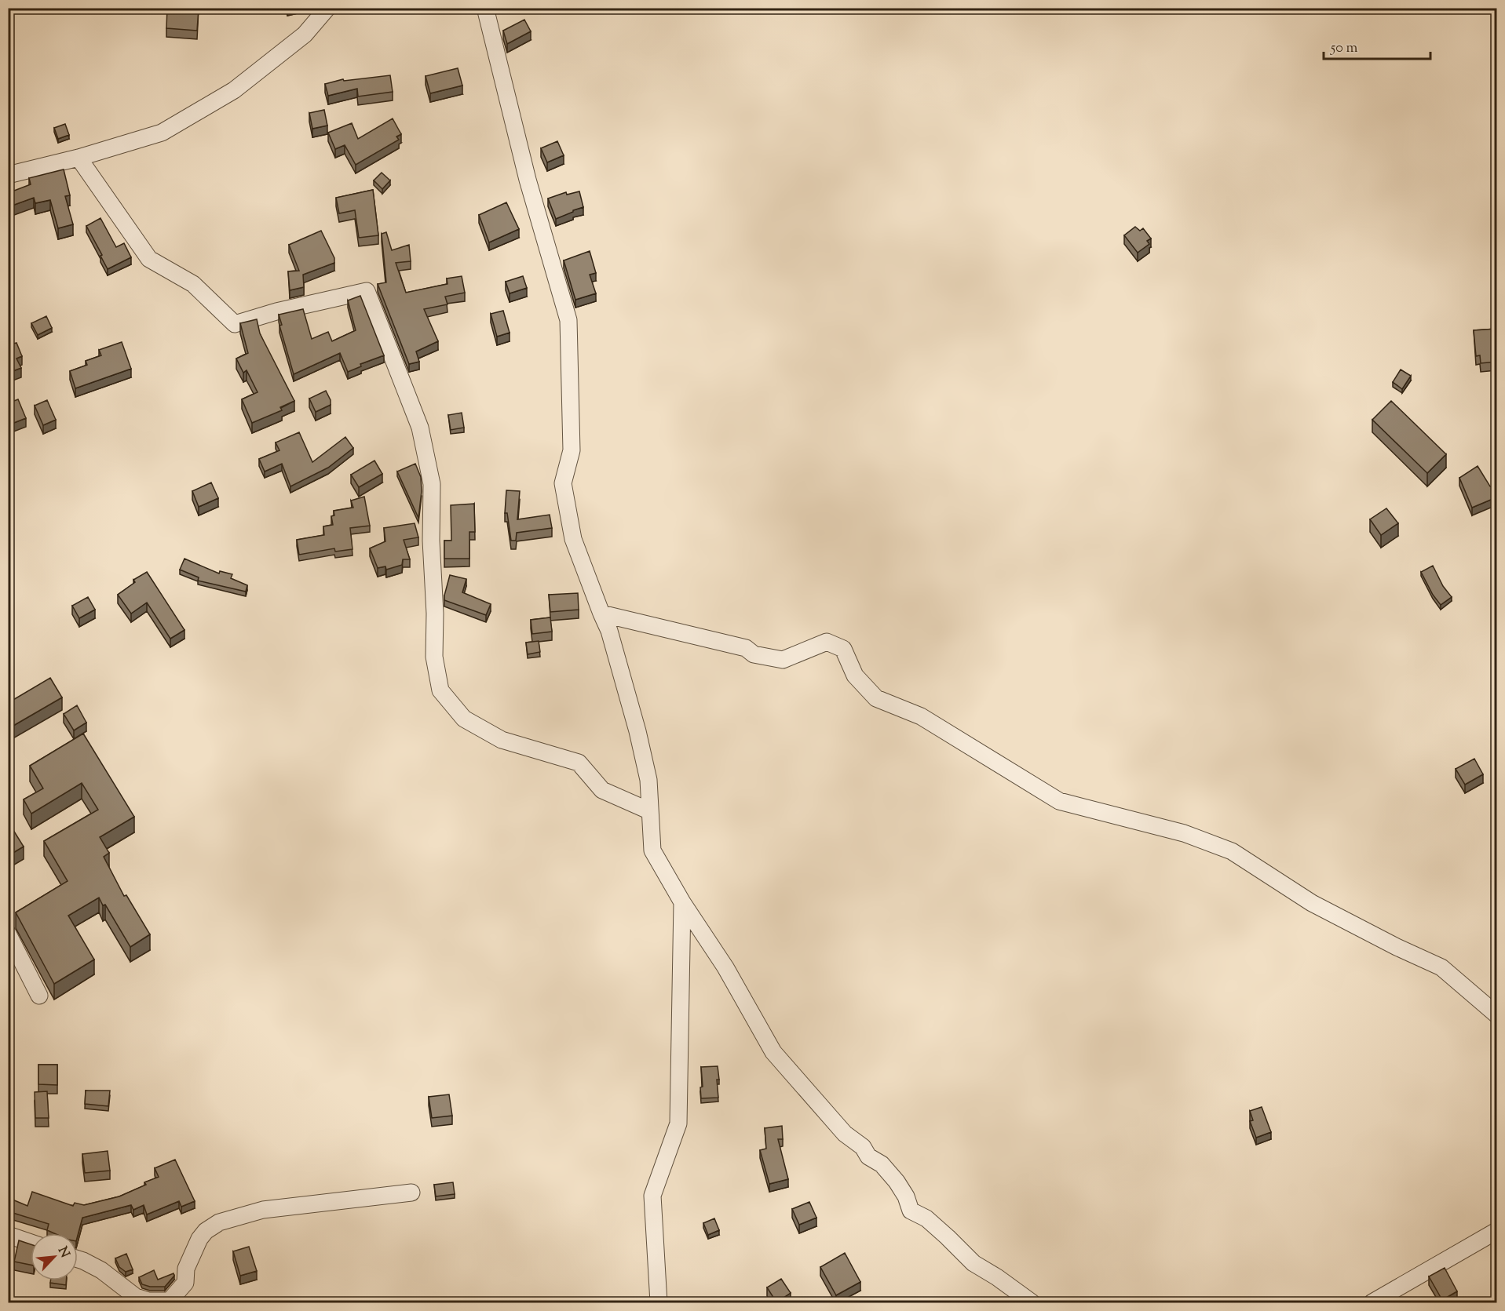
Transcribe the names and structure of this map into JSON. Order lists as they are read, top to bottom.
{
  "scale_bar": "50 m",
  "north": "top right"
}
